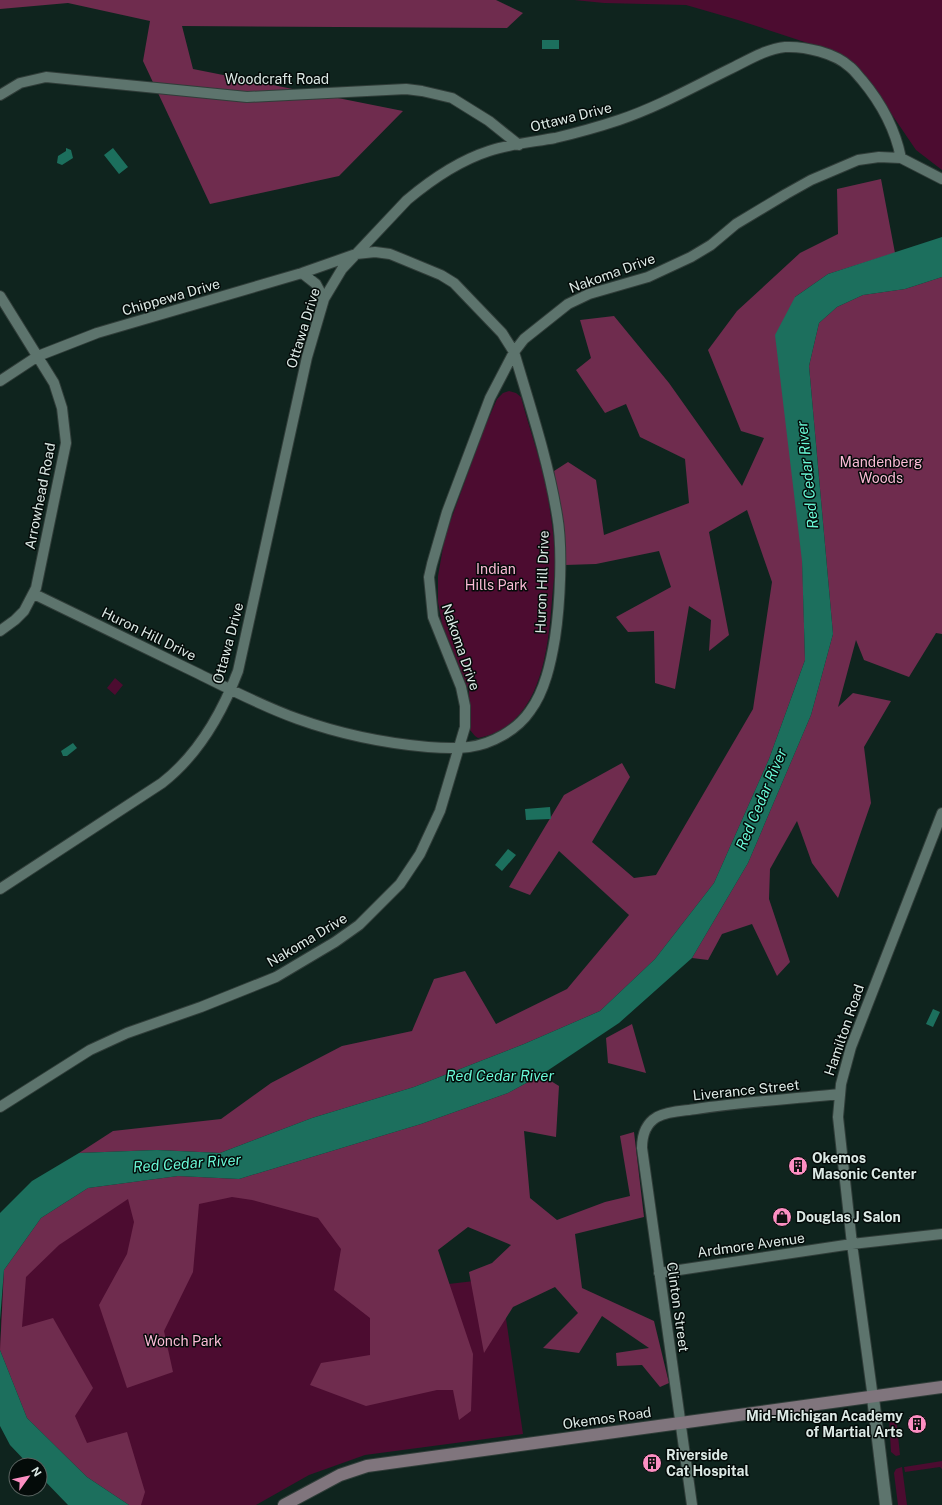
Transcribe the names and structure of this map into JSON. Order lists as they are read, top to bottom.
{
  "streets": {
    "main road": ["Okemos Road"],
    "street": [
      "Woodcraft Road",
      "Ottawa Drive",
      "Nakoma Drive",
      "Chippewa Drive",
      "Arrowhead Road",
      "Huron Hill Drive",
      "Hamilton Road",
      "Liverance Street",
      "Ardmore Avenue",
      "Clinton Street"
    ]
  },
  "crossings": [
    ["Woodcraft Road", "Ottawa Drive"],
    ["Ottawa Drive", "Nakoma Drive"],
    ["Ottawa Drive", "Chippewa Drive"],
    ["Ottawa Drive", "Huron Hill Drive"],
    ["Nakoma Drive", "Huron Hill Drive"],
    ["Chippewa Drive", "Arrowhead Road"],
    ["Chippewa Drive", "Huron Hill Drive"],
    ["Arrowhead Road", "Huron Hill Drive"],
    ["Hamilton Road", "Liverance Street"],
    ["Hamilton Road", "Ardmore Avenue"],
    ["Hamilton Road", "Okemos Road"],
    ["Liverance Street", "Clinton Street"],
    ["Ardmore Avenue", "Clinton Street"],
    ["Clinton Street", "Okemos Road"]
  ],
  "water": ["Red Cedar River"],
  "parks": ["Mandenberg Woods", "Indian Hills Park", "Wonch Park"],
  "places": {
    "building": ["Okemos Masonic Center", "Mid-Michigan Academy of Martial Arts", "Riverside Cat Hospital"],
    "shop": ["Douglas J Salon"]
  },
  "north": "top right"
}
